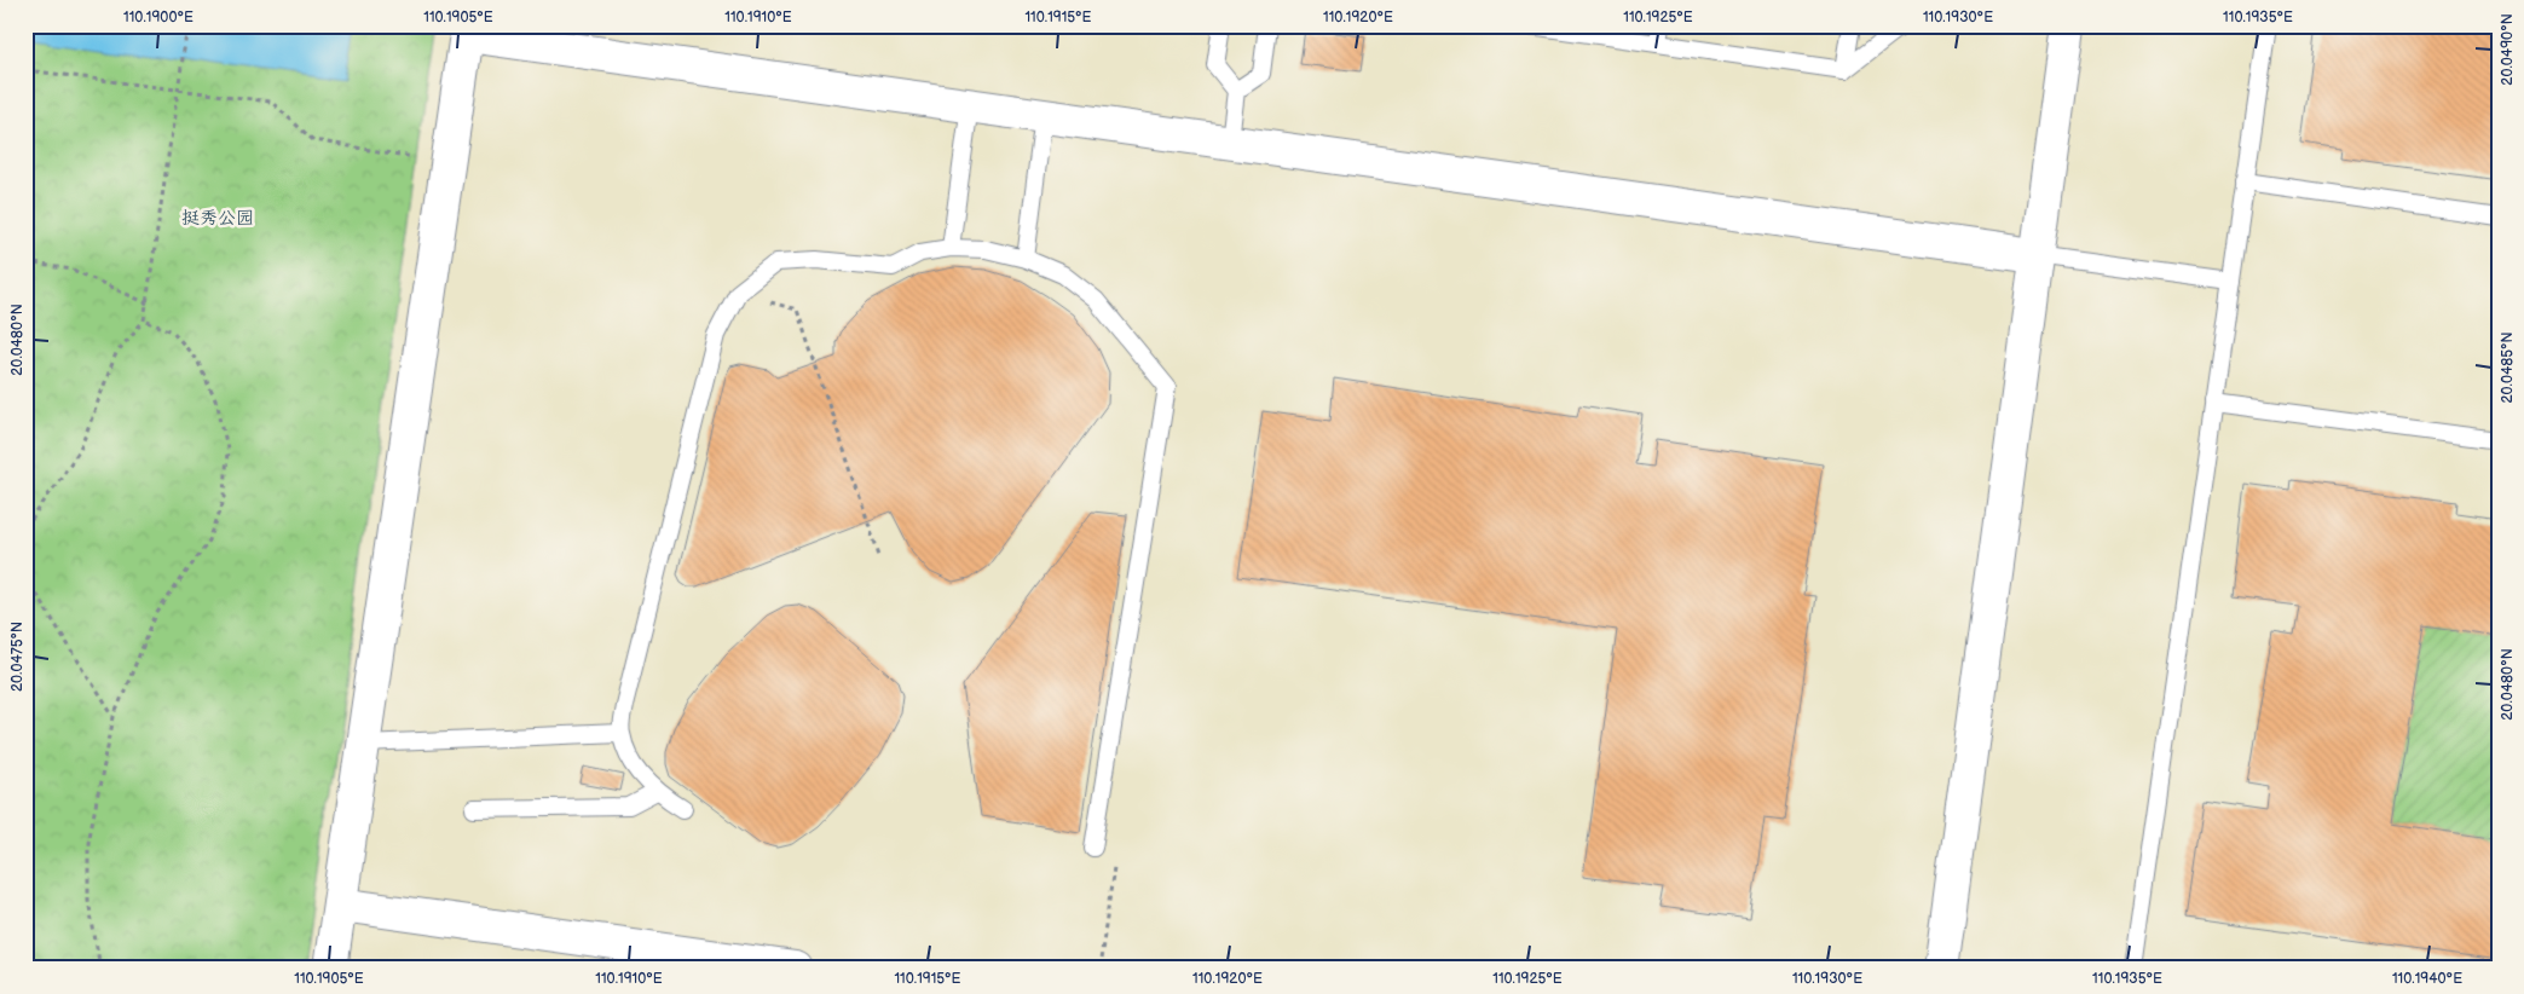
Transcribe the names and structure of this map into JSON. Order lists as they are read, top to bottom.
{
  "parks": ["挺秀公园"],
  "coordinates": [
    "110.1900°E",
    "110.1905°E",
    "110.1910°E",
    "110.1915°E",
    "110.1920°E",
    "110.1925°E",
    "110.1930°E",
    "110.1935°E",
    "20.0490°N",
    "20.0480°N",
    "20.0485°N",
    "20.0475°N",
    "110.1940°E"
  ]
}
